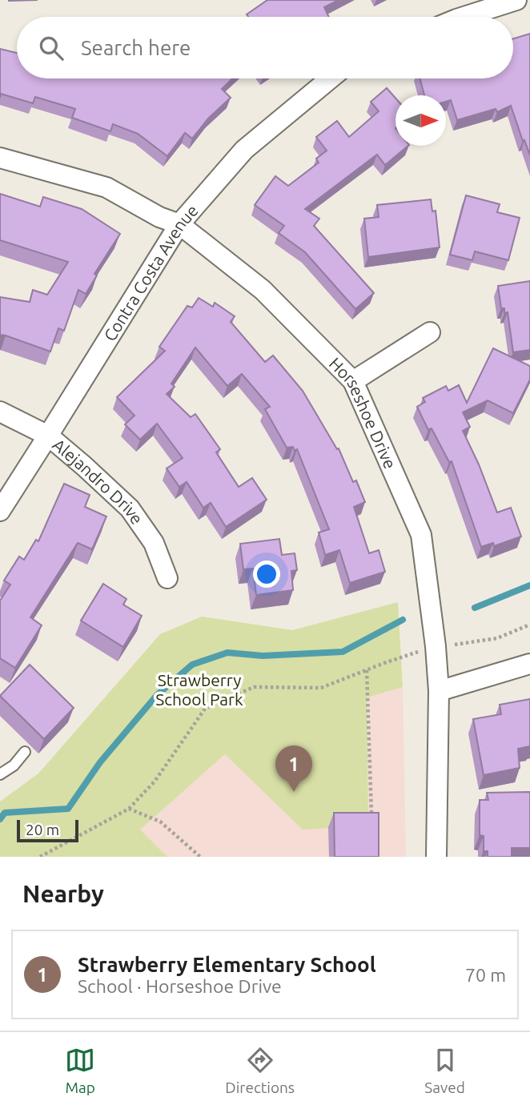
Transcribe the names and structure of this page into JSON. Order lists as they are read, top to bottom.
{
  "streets": {
    "street": ["Contra Costa Avenue", "Horseshoe Drive", "Alejandro Drive"]
  },
  "crossings": [
    ["Contra Costa Avenue", "Horseshoe Drive"],
    ["Contra Costa Avenue", "Alejandro Drive"]
  ],
  "parks": ["Strawberry School Park"],
  "scale_bar": "20 m",
  "north": "right",
  "page": {
    "search": "Search here",
    "pins": "1",
    "scale": "20 m",
    "heading": "Nearby",
    "list": [
      {
        "mark": "1",
        "name": "Strawberry Elementary School",
        "note": "School · Horseshoe Drive",
        "value": "70 m"
      }
    ],
    "nav": ["Map", "Directions", "Saved"]
  }
}
